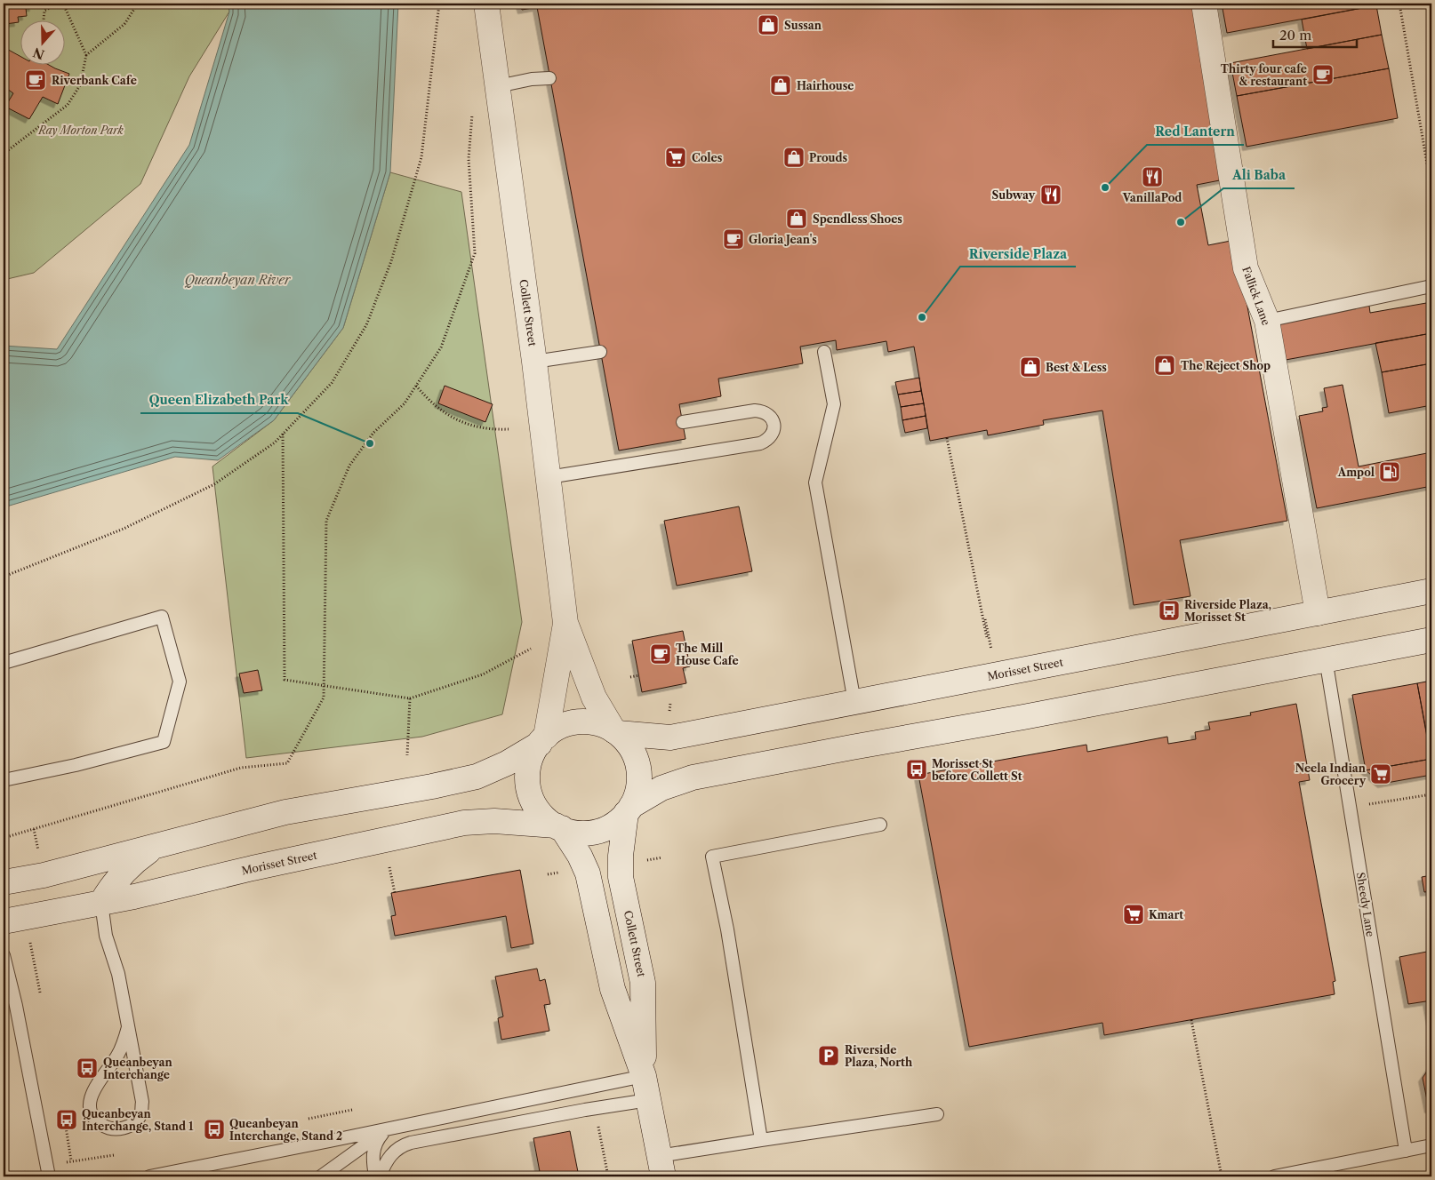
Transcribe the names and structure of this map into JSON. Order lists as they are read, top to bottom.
{
  "streets": {
    "street": ["Fallick Lane", "Collett Street", "Morisset Street"],
    "lane": ["Sheedy Lane"]
  },
  "crossings": [
    ["Fallick Lane", "Morisset Street"],
    ["Collett Street", "Morisset Street"]
  ],
  "water": ["Queanbeyan River"],
  "parks": ["Ray Morton Park"],
  "places": {
    "shop": [
      "Sussan",
      "Hairhouse",
      "Prouds",
      "Spendless Shoes",
      "The Reject Shop",
      "Best & Less"
    ],
    "cafe": [
      "Thirty four cafe & restaurant",
      "Riverbank Cafe",
      "Gloria Jean's",
      "The Mill House Cafe"
    ],
    "supermarket": ["Coles", "Neela Indian Grocery", "Kmart"],
    "restaurant": ["VanillaPod", "Subway"],
    "other": [
      "Red Lantern",
      "Ali Baba",
      "Riverside Plaza",
      "Queen Elizabeth Park"
    ],
    "fuel station": ["Ampol"],
    "bus stop": [
      "Riverside Plaza, Morisset St",
      "Morisset St before Collett St",
      "Queanbeyan Interchange",
      "Queanbeyan Interchange, Stand 1",
      "Queanbeyan Interchange, Stand 2"
    ],
    "parking": ["Riverside Plaza, North"]
  },
  "scale_bar": "20 m",
  "north": "bottom"
}
